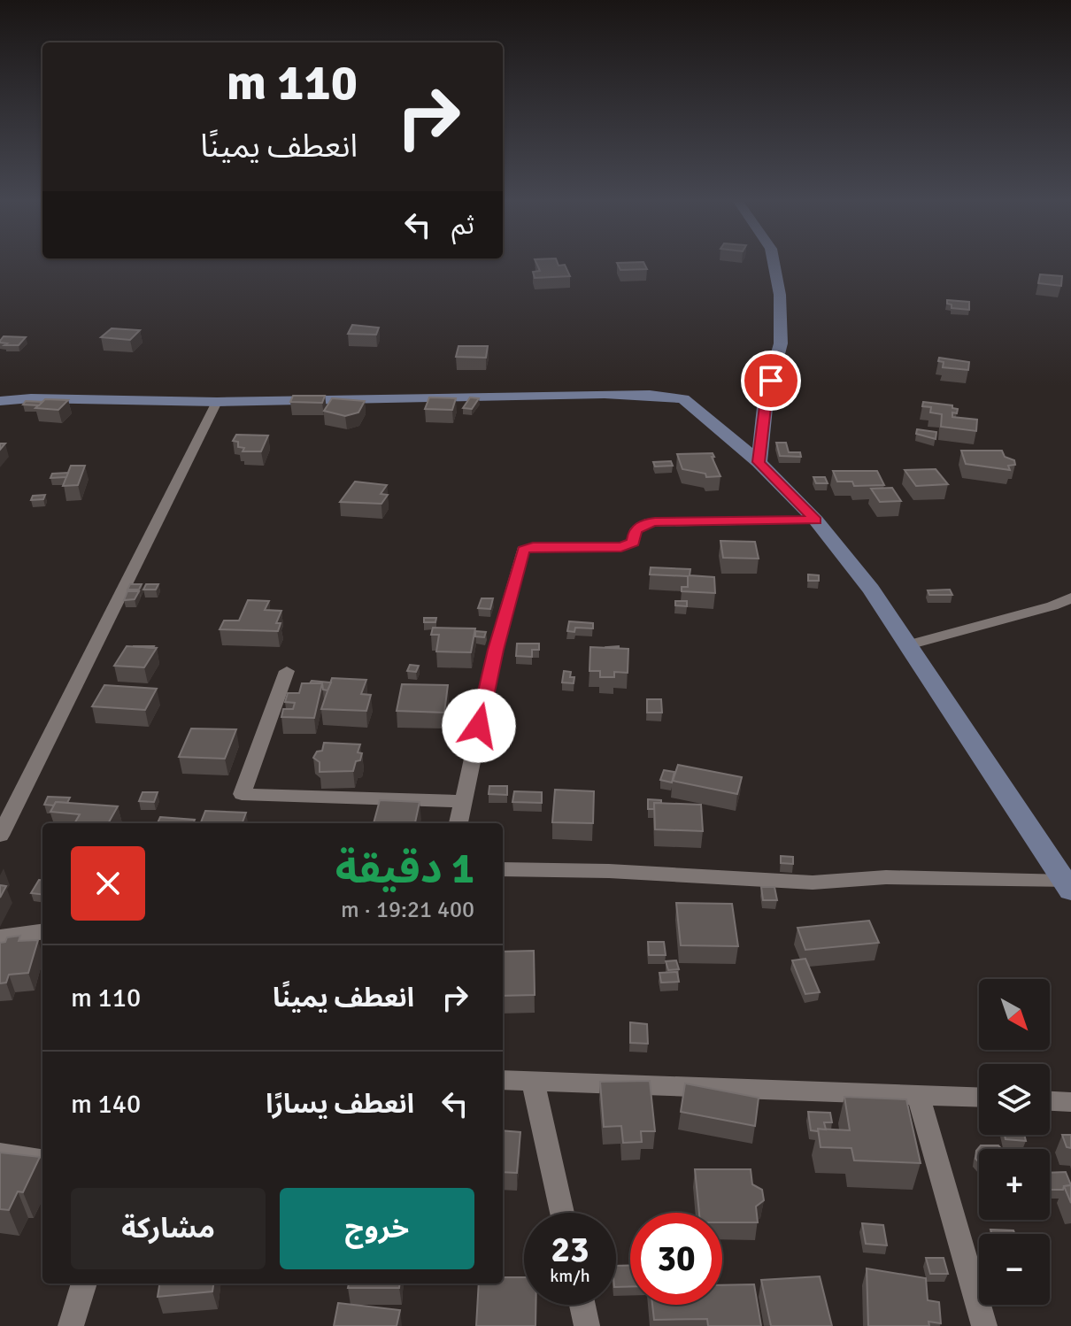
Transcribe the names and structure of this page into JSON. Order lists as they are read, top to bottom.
{
  "north": "bottom right",
  "page": {
    "turn": ["110 m", "انعطف يمينًا"],
    "then": "ثم",
    "heading": ["1 دقيقة", "400 m · 19:21"],
    "list": [
      {
        "name": "انعطف يمينًا",
        "value": "110 m"
      },
      {
        "name": "انعطف يسارًا",
        "value": "140 m"
      }
    ],
    "map_buttons": ["+", "−"],
    "buttons": ["خروج", "مشاركة"],
    "speed": "23 km/h",
    "limit": "30"
  }
}
